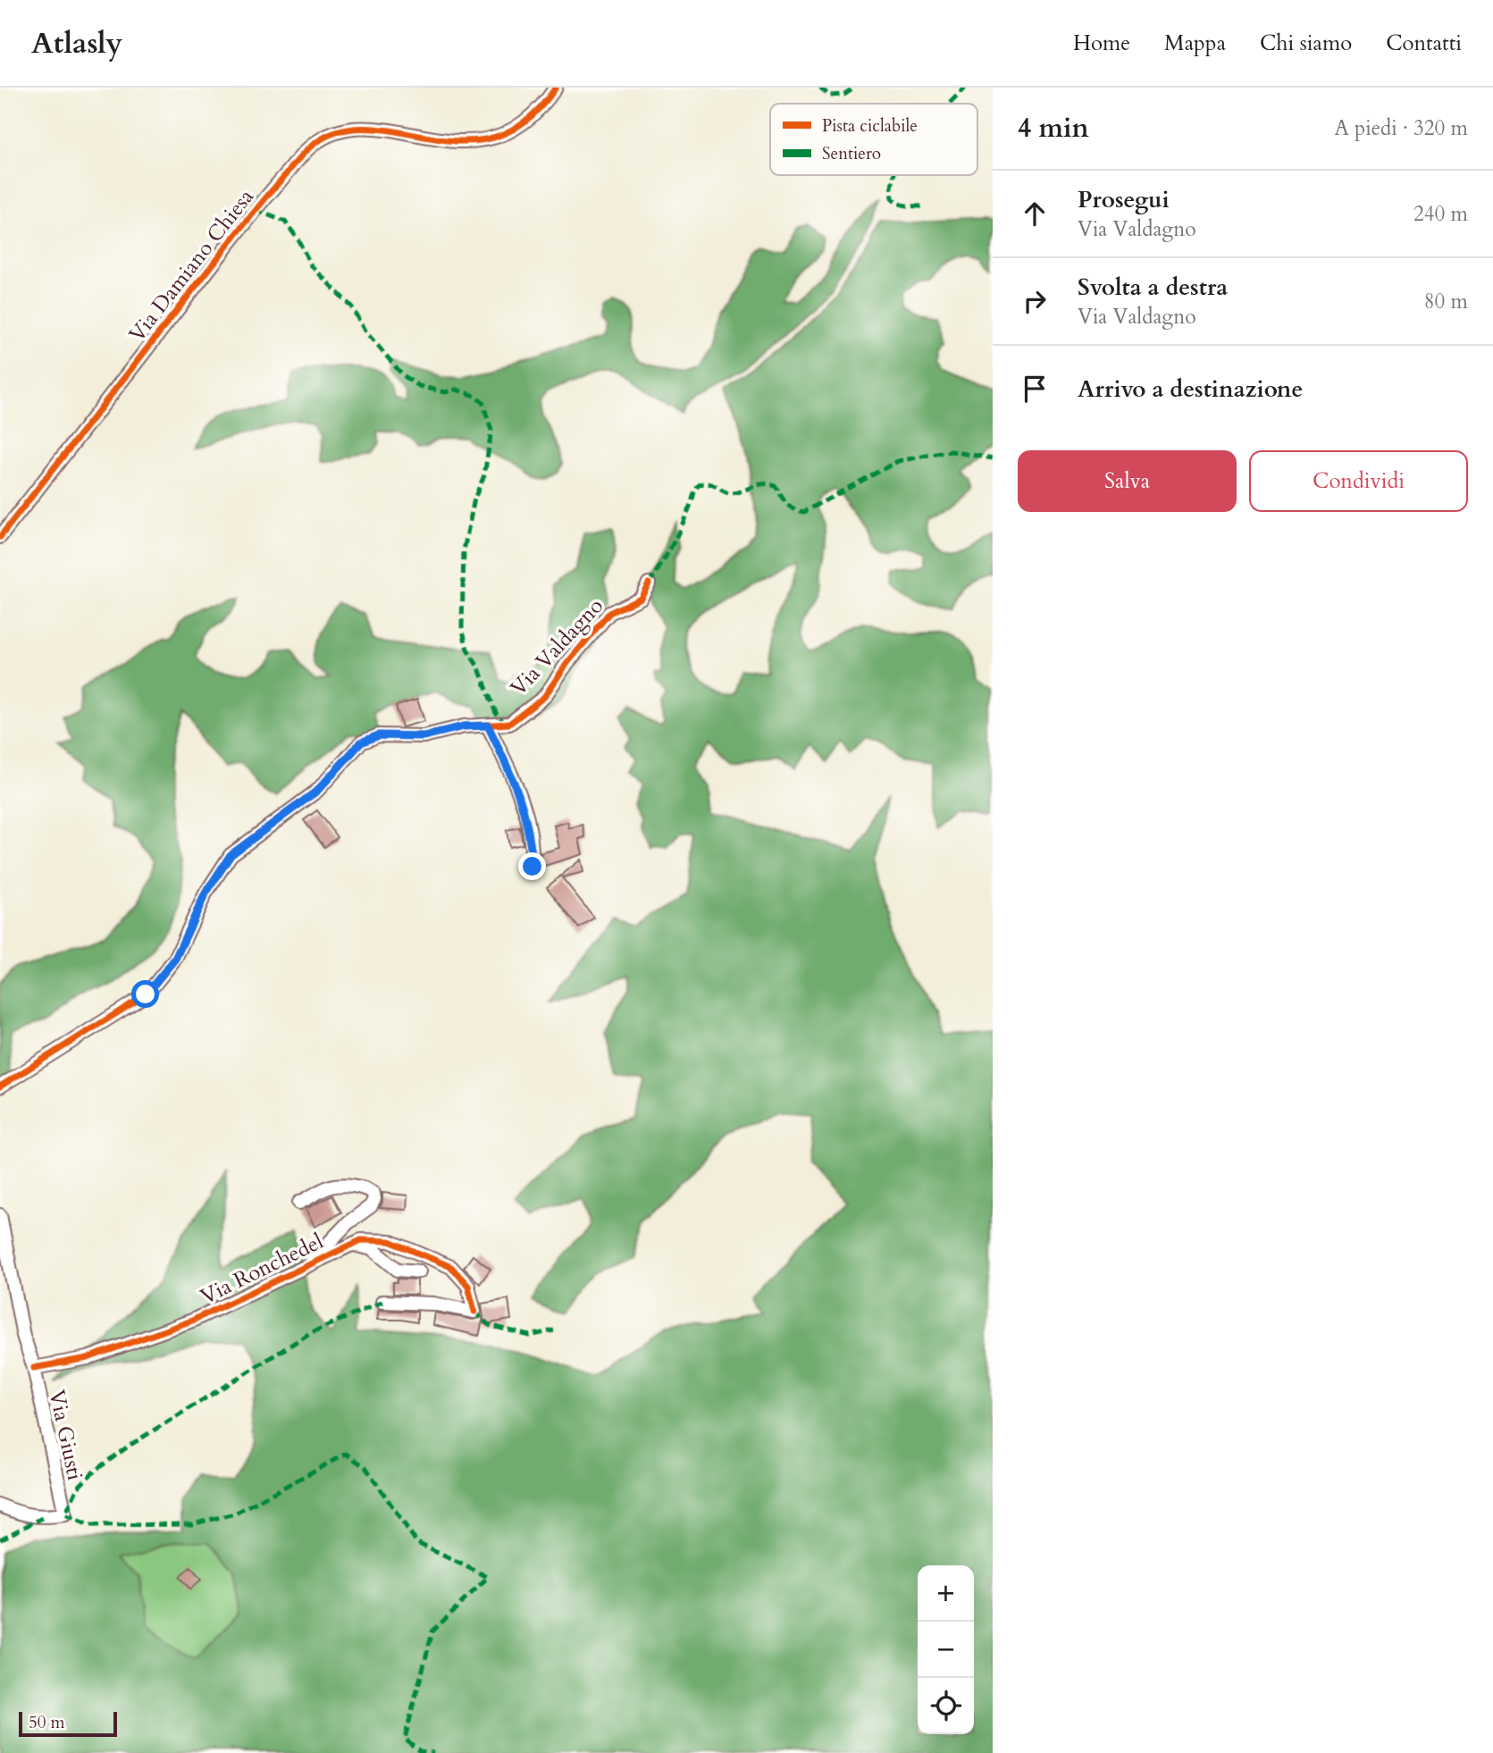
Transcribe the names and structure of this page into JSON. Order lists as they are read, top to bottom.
{
  "streets": {
    "street": [
      "Via Damiano Chiesa",
      "Via Valdagno",
      "Via Ronchedel",
      "Via Giusti"
    ]
  },
  "crossings": [
    ["Via Ronchedel", "Via Giusti"]
  ],
  "legend": ["Pista ciclabile", "Sentiero"],
  "scale_bar": "50 m",
  "page": {
    "header": "Atlasly",
    "nav": [
      "Home",
      "Mappa",
      "Chi siamo",
      "Contatti"
    ],
    "heading": ["4 min", "A piedi · 320 m"],
    "list": [
      ["Prosegui", "Via Valdagno", "240 m"],
      ["Svolta a destra", "Via Valdagno", "80 m"],
      "Arrivo a destinazione"
    ],
    "buttons": ["Salva", "Condividi"],
    "map_buttons": ["+", "−"],
    "scale": "50 m"
  }
}
